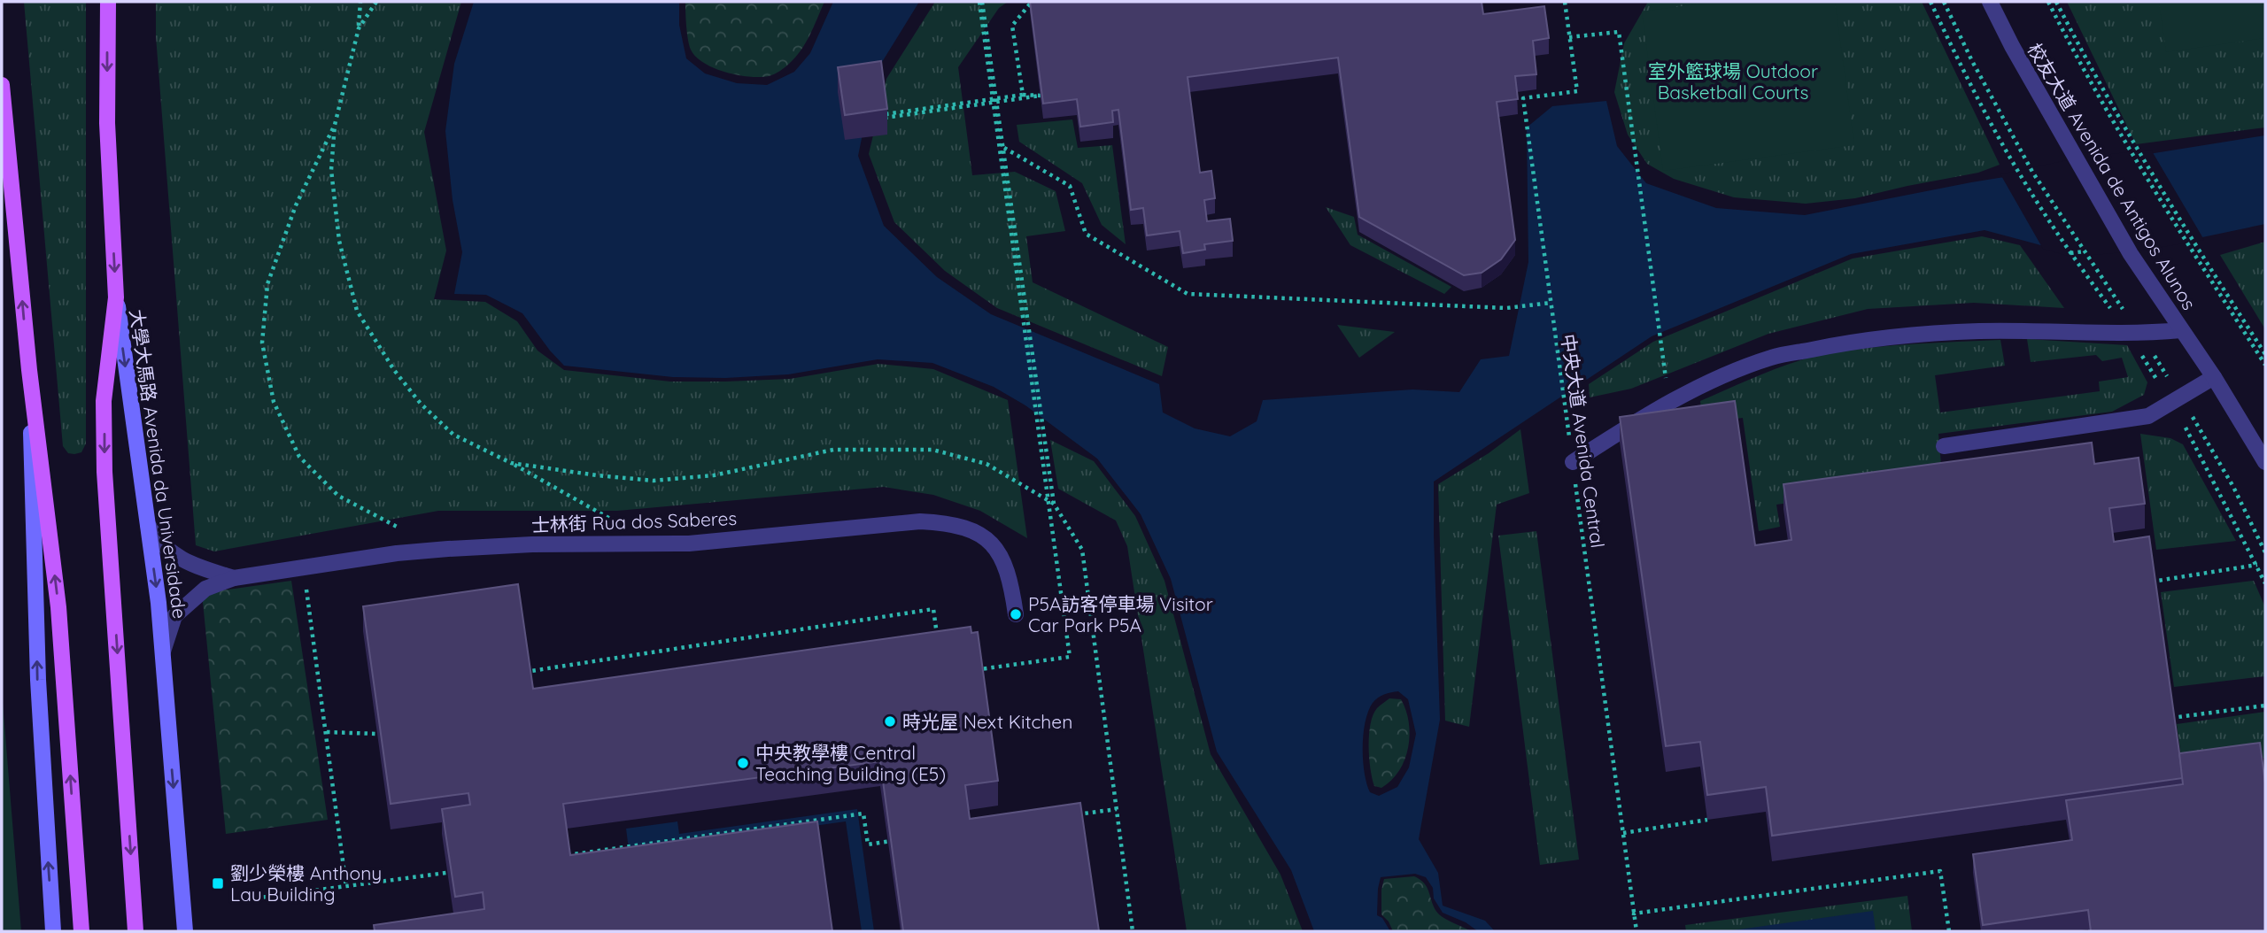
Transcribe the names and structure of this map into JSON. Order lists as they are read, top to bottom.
{
  "streets": {
    "main road": ["大學大馬路 Avenida da Universidade"],
    "street": ["校友大道 Avenida de Antigos Alunos", "士林街 Rua dos Saberes"],
    "path": ["中央大道 Avenida Central"]
  },
  "crossings": [
    ["大學大馬路 Avenida da Universidade", "士林街 Rua dos Saberes"]
  ],
  "parks": ["室外籃球場 Outdoor Basketball Courts"],
  "places": {
    "other": ["P5A訪客停車場 Visitor Car Park P5A", "時光屋 Next Kitchen", "中央教學樓 Central Teaching Building (E5)"],
    "transit": ["劉少榮樓 Anthony Lau Building"]
  }
}
